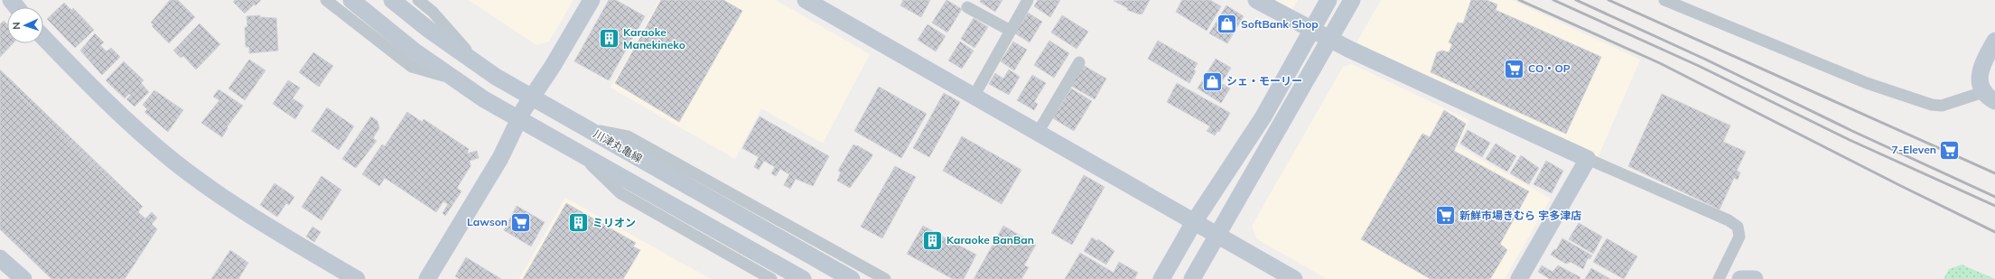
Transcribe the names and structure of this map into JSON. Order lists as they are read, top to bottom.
{
  "streets": {
    "street": ["川津丸亀線"]
  },
  "places": {
    "shop": ["SoftBank Shop", "シェ・モーリー"],
    "building": ["Karaoke Manekineko", "ミリオン", "Karaoke BanBan"],
    "supermarket": [
      "CO・OP",
      "7-Eleven",
      "新鮮市場きむら 宇多津店",
      "Lawson"
    ]
  },
  "north": "left"
}
